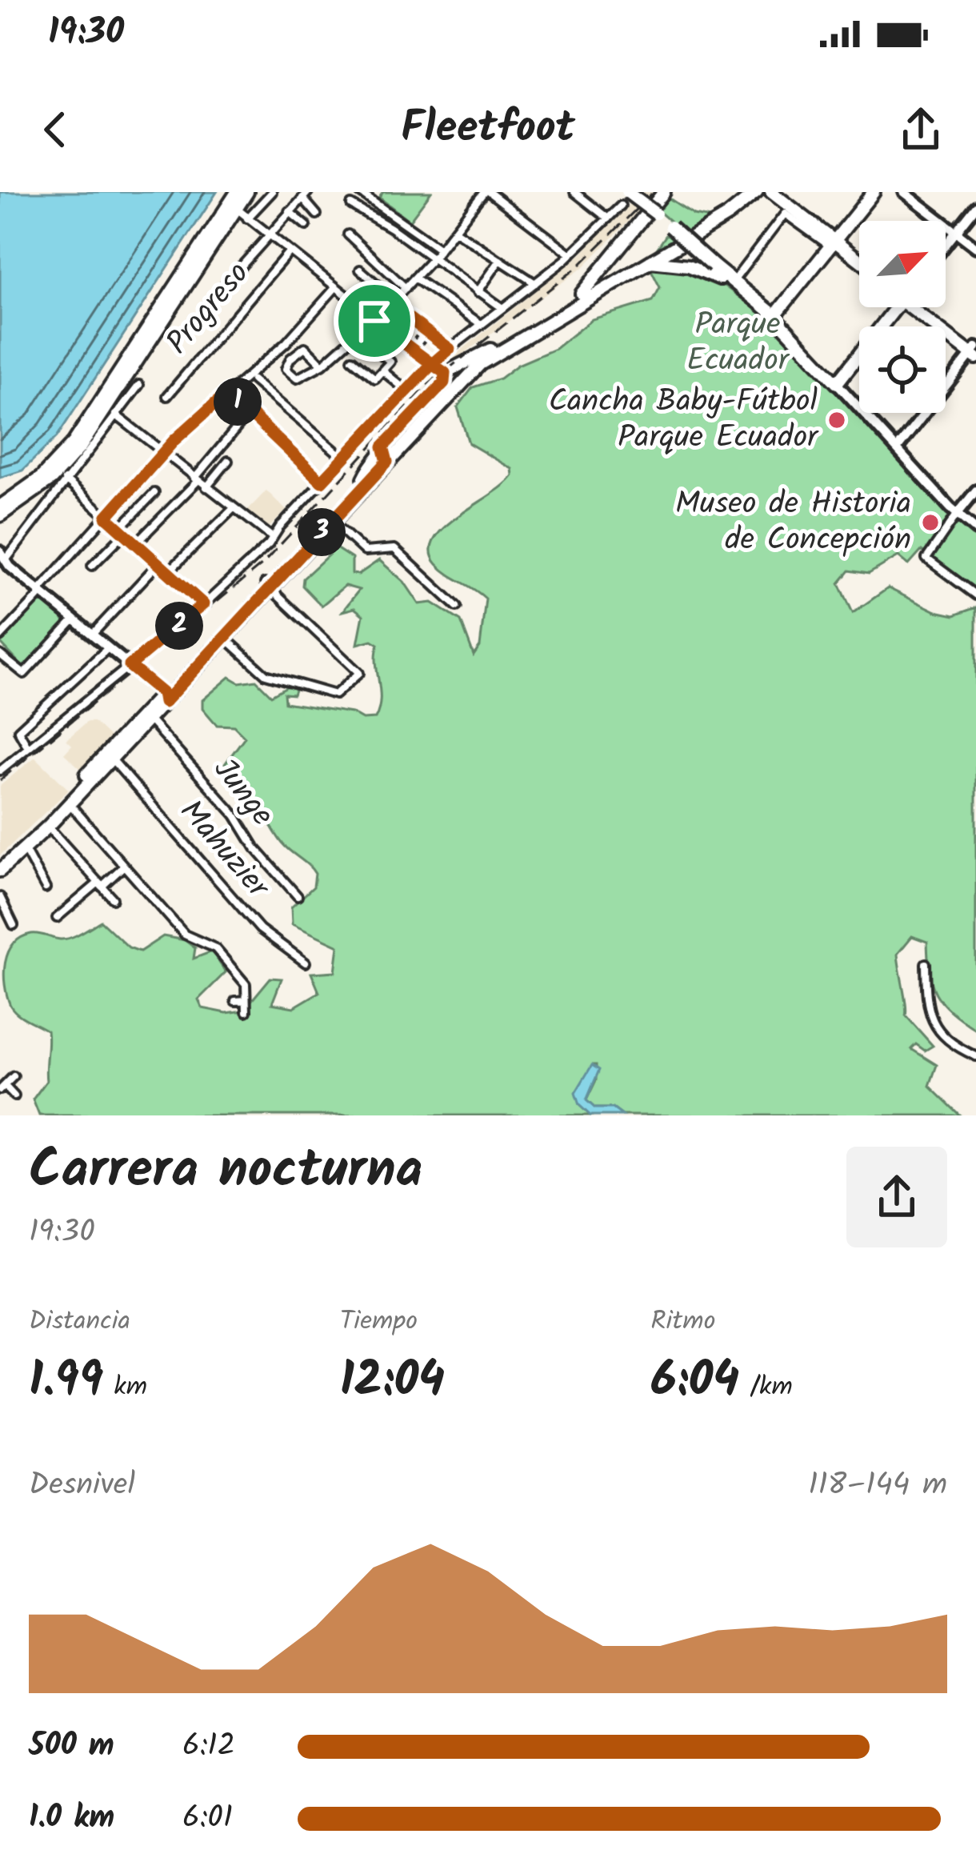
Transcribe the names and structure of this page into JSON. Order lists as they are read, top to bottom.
{
  "streets": {
    "street": ["Progreso", "Junge", "Mahuzier"]
  },
  "parks": ["Parque Ecuador"],
  "places": ["Cancha Baby-Fútbol Parque Ecuador", "Museo de Historia de Concepción"],
  "north": "top right",
  "page": {
    "status": "19:30",
    "header": "Fleetfoot",
    "pins": ["1", "3", "2"],
    "heading": ["Carrera nocturna", "19:30"],
    "stats": [
      ["Distancia", "1.99 km"],
      ["Tiempo", "12:04"],
      ["Ritmo", "6:04 /km"]
    ],
    "chart": ["Desnivel", "118–144 m"],
    "list": [
      {
        "name": "500 m",
        "note": "6:12"
      },
      {
        "name": "1.0 km",
        "note": "6:01"
      }
    ]
  }
}
